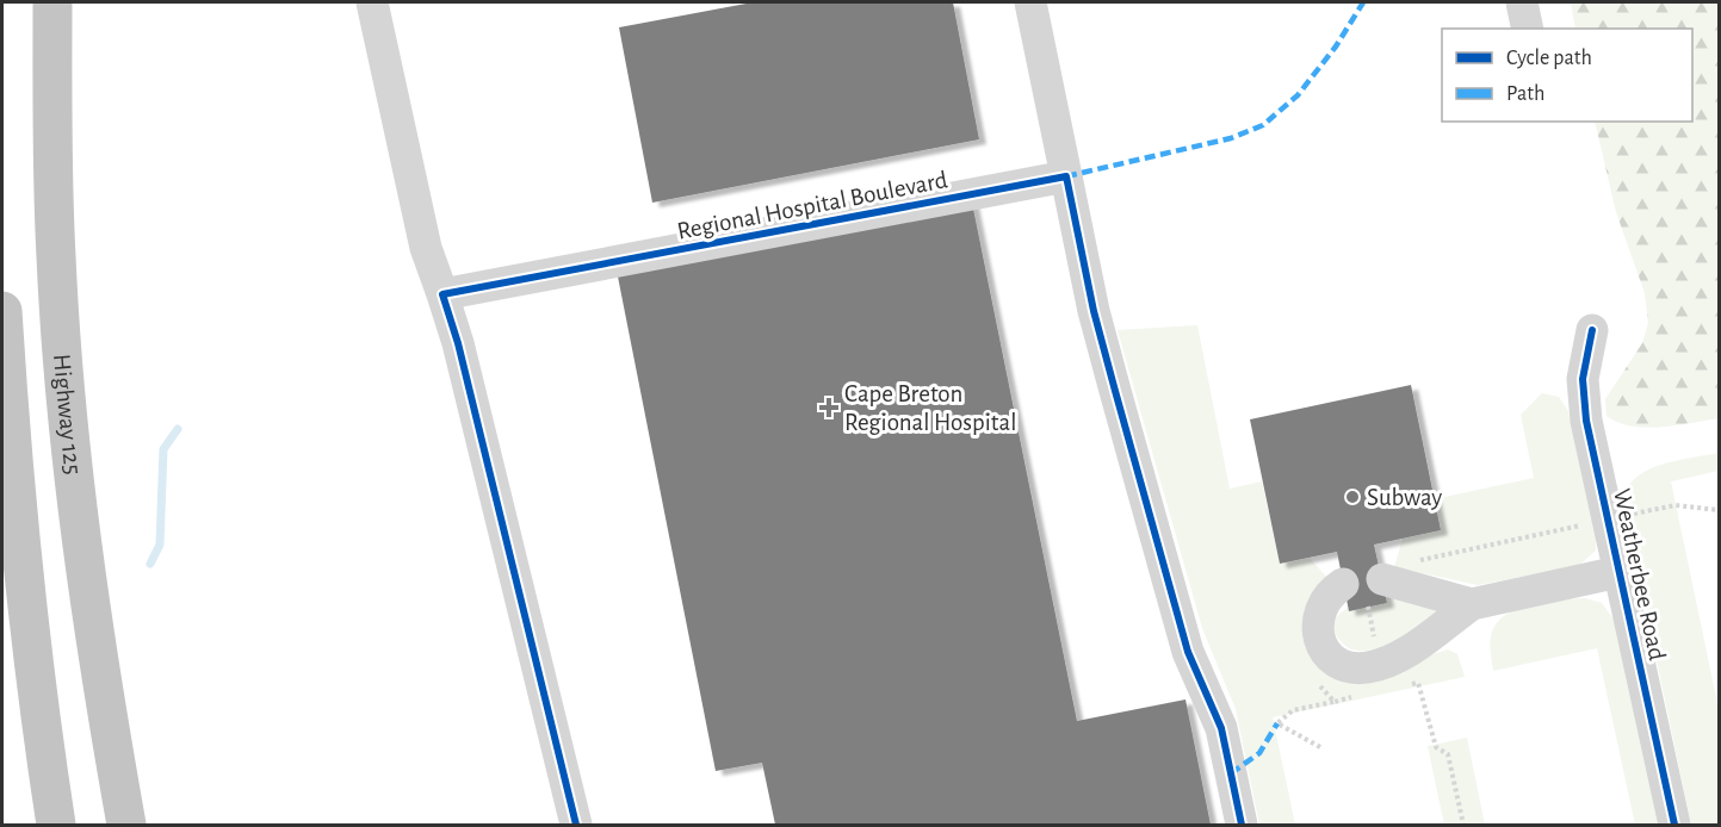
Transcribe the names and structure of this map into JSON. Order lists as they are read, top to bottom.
{
  "streets": {
    "highway": ["Highway 125"],
    "street": ["Regional Hospital Boulevard", "Weatherbee Road"]
  },
  "places": {
    "health": ["Cape Breton Regional Hospital"],
    "other": ["Subway"]
  },
  "legend": ["Cycle path", "Path"]
}
